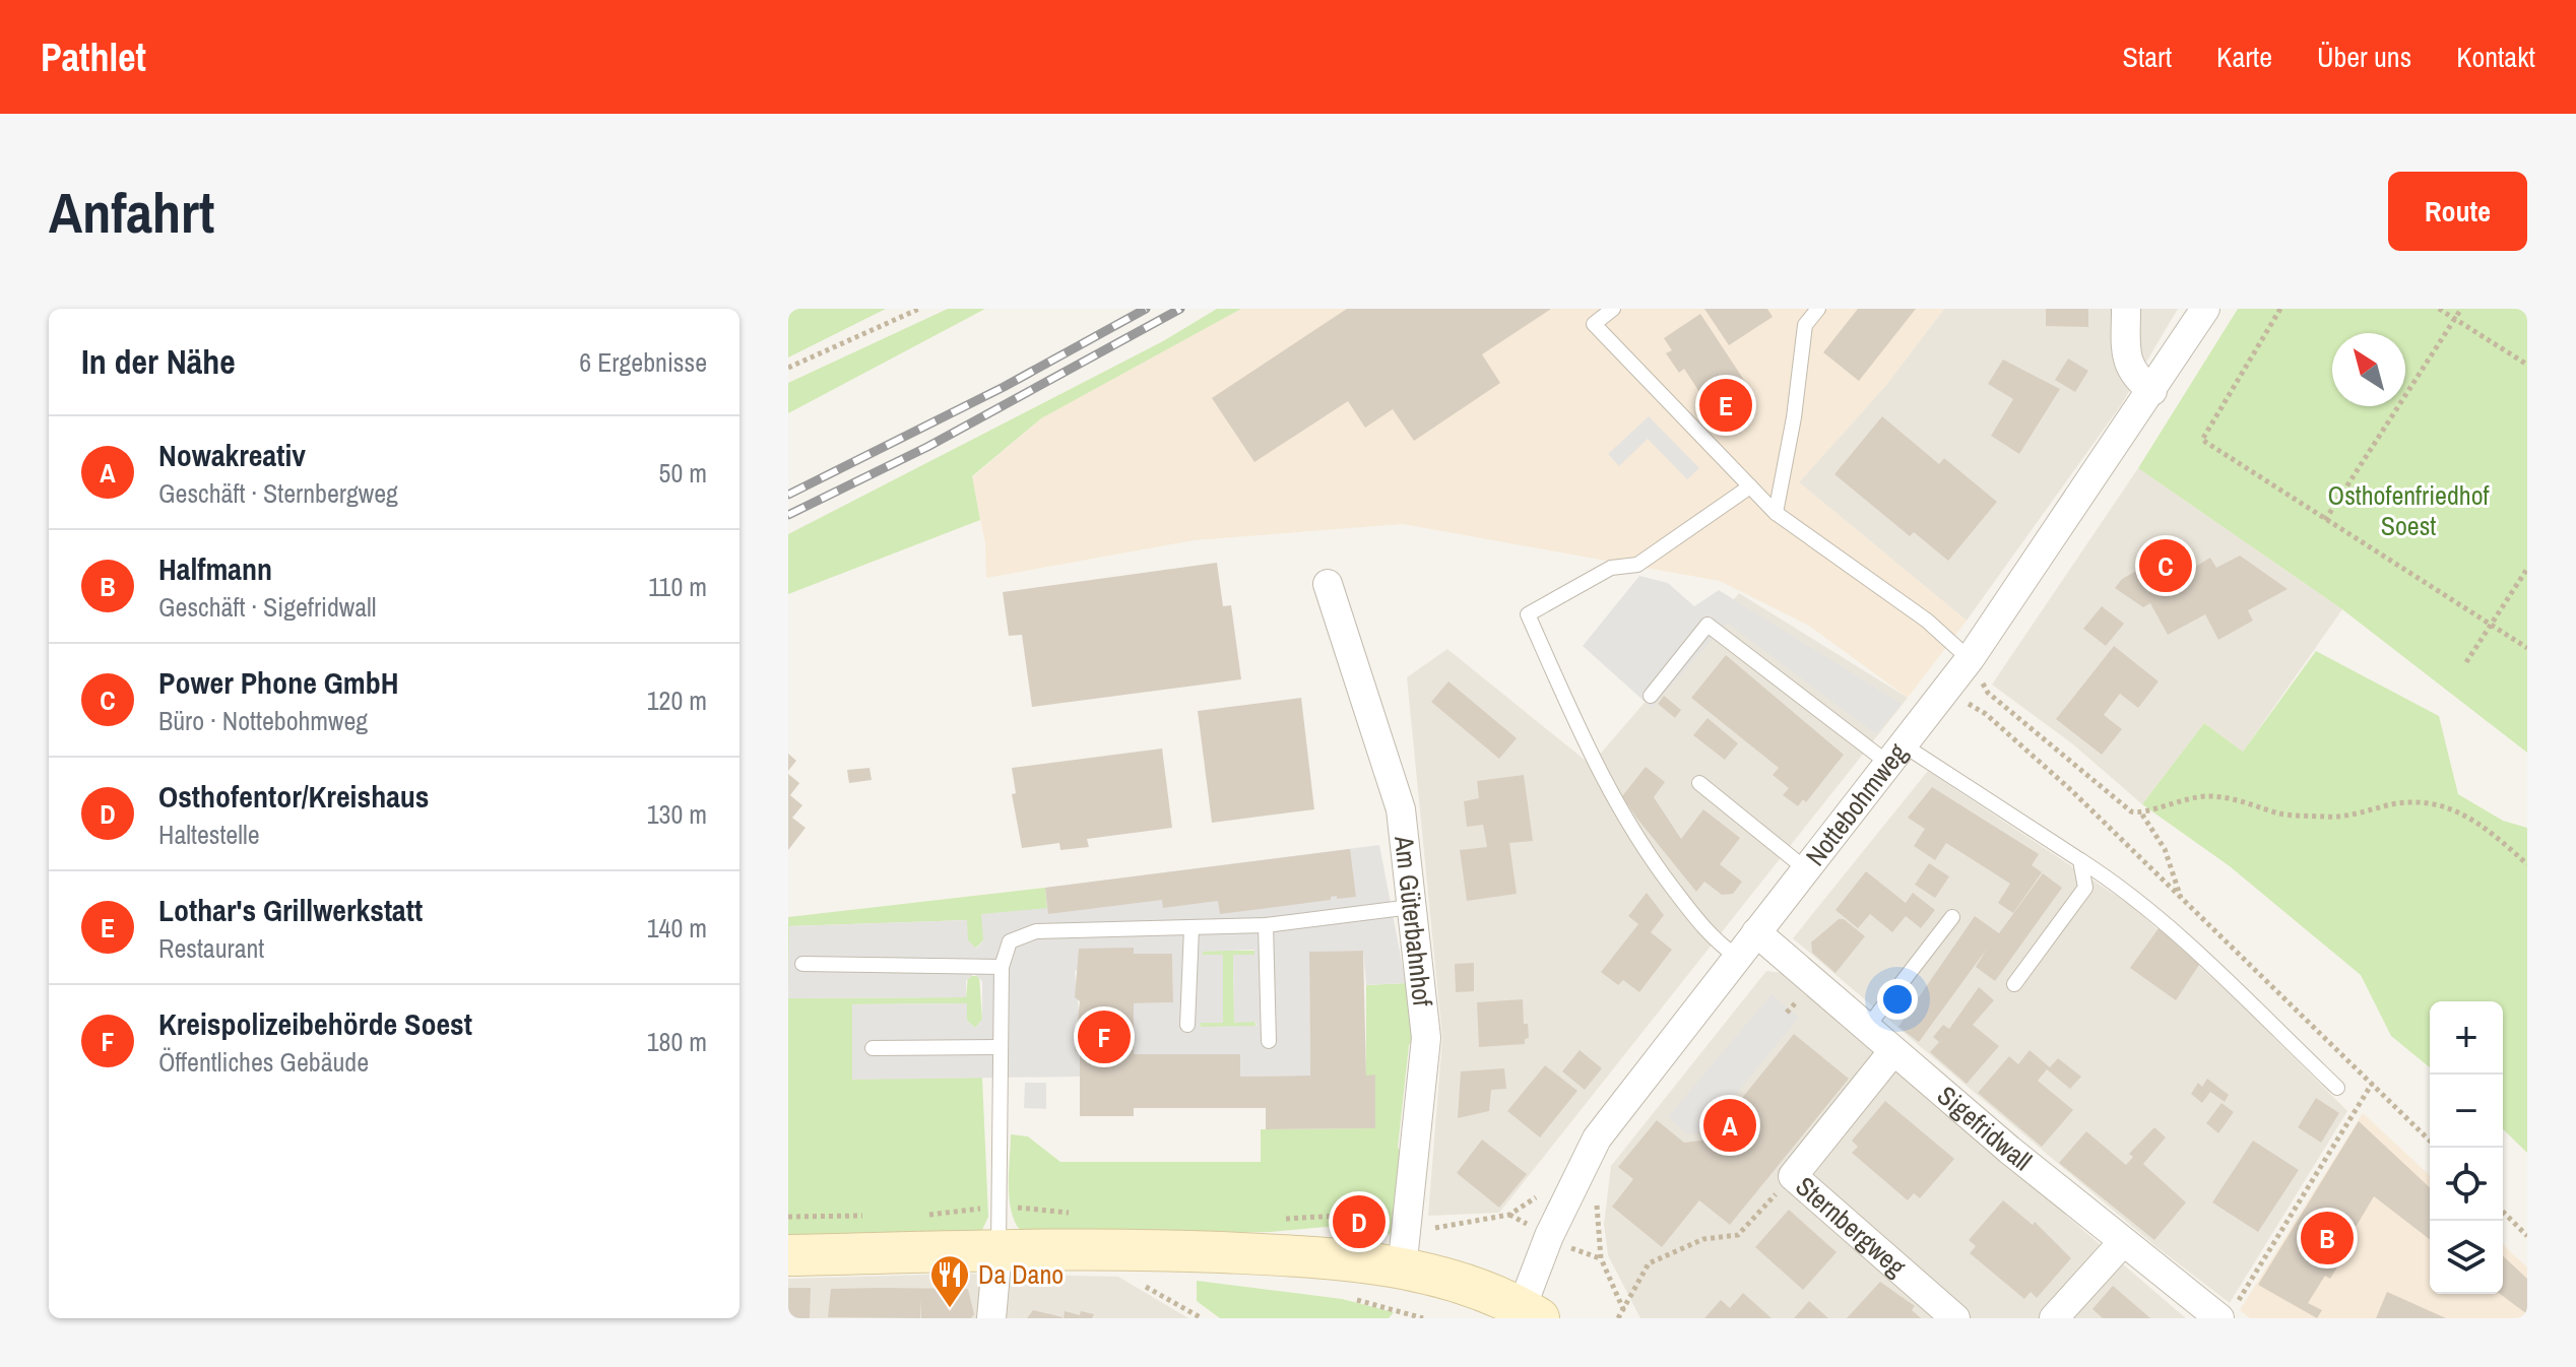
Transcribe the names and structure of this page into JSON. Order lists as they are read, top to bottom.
{
  "streets": {
    "street": [
      "Nottebohmweg",
      "Am Güterbahnhof",
      "Sigefridwall",
      "Sternbergweg"
    ]
  },
  "crossings": [
    ["Nottebohmweg", "Sigefridwall"],
    ["Sigefridwall", "Sternbergweg"]
  ],
  "parks": ["Osthofenfriedhof Soest"],
  "places": {
    "restaurant": ["Da Dano"]
  },
  "north": "top left",
  "page": {
    "header": "Pathlet",
    "nav": [
      "Start",
      "Karte",
      "Über uns",
      "Kontakt"
    ],
    "buttons": "Route",
    "title": "Anfahrt",
    "heading": ["In der Nähe", "6 Ergebnisse"],
    "pins": [
      "E",
      "C",
      "F",
      "A",
      "D",
      "B"
    ],
    "list": [
      {
        "mark": "A",
        "name": "Nowakreativ",
        "note": "Geschäft · Sternbergweg",
        "value": "50 m"
      },
      {
        "mark": "B",
        "name": "Halfmann",
        "note": "Geschäft · Sigefridwall",
        "value": "110 m"
      },
      {
        "mark": "C",
        "name": "Power Phone GmbH",
        "note": "Büro · Nottebohmweg",
        "value": "120 m"
      },
      {
        "mark": "D",
        "name": "Osthofentor/Kreishaus",
        "note": "Haltestelle",
        "value": "130 m"
      },
      {
        "mark": "E",
        "name": "Lothar's Grillwerkstatt",
        "note": "Restaurant",
        "value": "140 m"
      },
      {
        "mark": "F",
        "name": "Kreispolizeibehörde Soest",
        "note": "Öffentliches Gebäude",
        "value": "180 m"
      }
    ],
    "map_buttons": ["+", "−"]
  }
}
